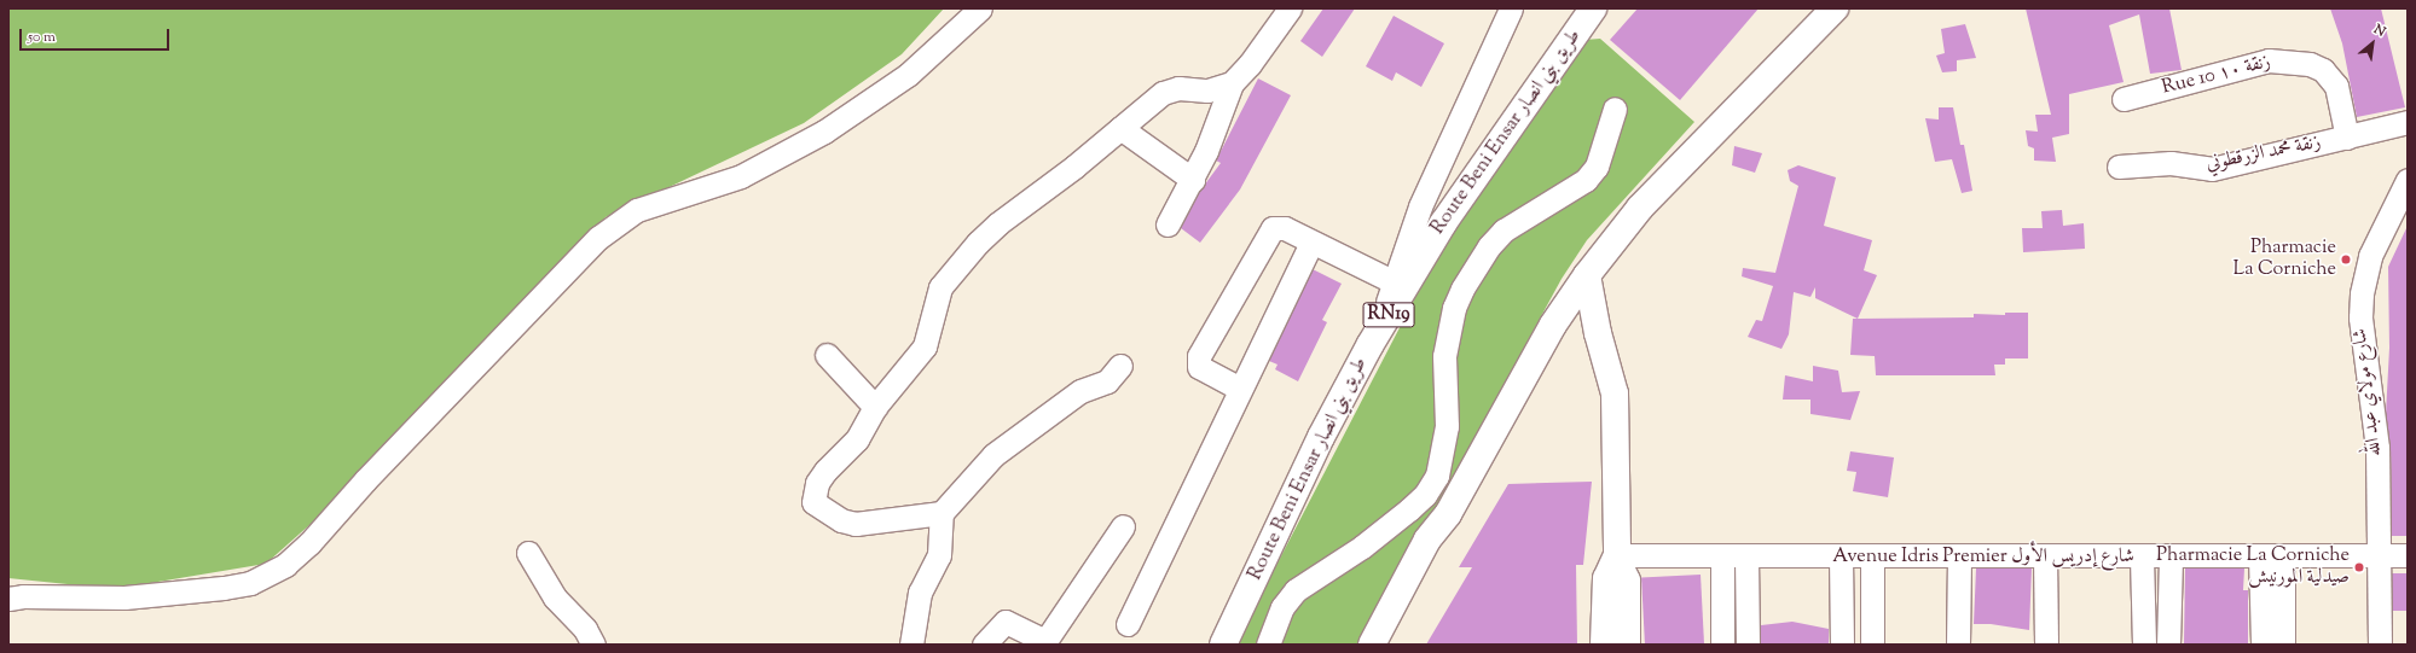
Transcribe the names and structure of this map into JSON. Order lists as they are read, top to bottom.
{
  "streets": {
    "main road": ["Route Beni Ensar طريق بني انصار", "RN19"],
    "street": [
      "Rue 10 زنقة ١٠",
      "زنقة محمد الزرقطوني",
      "شارع مولاي عبد الله",
      "Avenue Idris Premier شارع إدريس الأول"
    ]
  },
  "crossings": [
    ["Rue 10 زنقة ١٠", "زنقة محمد الزرقطوني"],
    ["شارع مولاي عبد الله", "Avenue Idris Premier شارع إدريس الأول"]
  ],
  "places": ["Pharmacie La Corniche", "Pharmacie La Corniche صيدلية المورنيش"],
  "scale_bar": "50 m",
  "north": "top right"
}
